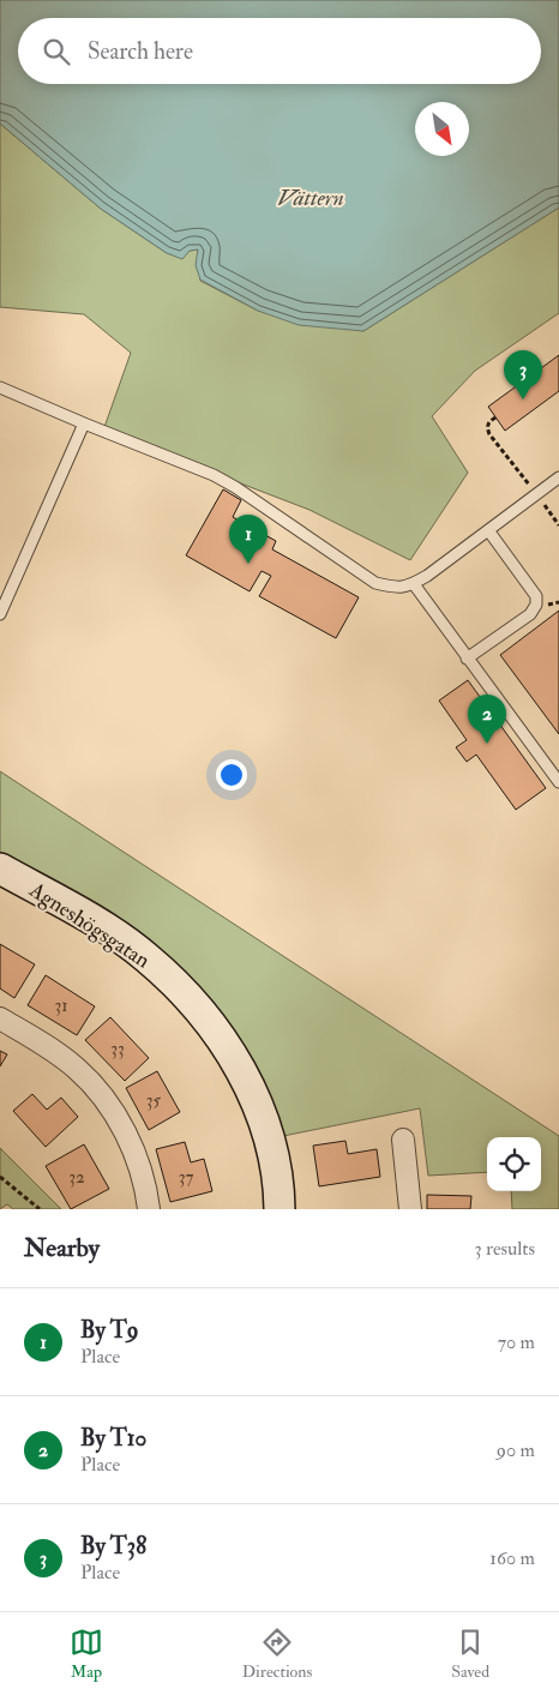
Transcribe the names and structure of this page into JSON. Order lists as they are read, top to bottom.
{
  "streets": {
    "street": ["Agneshögsgatan"]
  },
  "water": ["Vättern"],
  "house_numbers": [
    "31",
    "33",
    "35",
    "32",
    "37"
  ],
  "north": "bottom right",
  "page": {
    "search": "Search here",
    "pins": ["3", "1", "2"],
    "heading": ["Nearby", "3 results"],
    "list": [
      {
        "mark": "1",
        "name": "By T9",
        "note": "Place",
        "value": "70 m"
      },
      {
        "mark": "2",
        "name": "By T10",
        "note": "Place",
        "value": "90 m"
      },
      {
        "mark": "3",
        "name": "By T38",
        "note": "Place",
        "value": "160 m"
      }
    ],
    "nav": ["Map", "Directions", "Saved"]
  }
}
